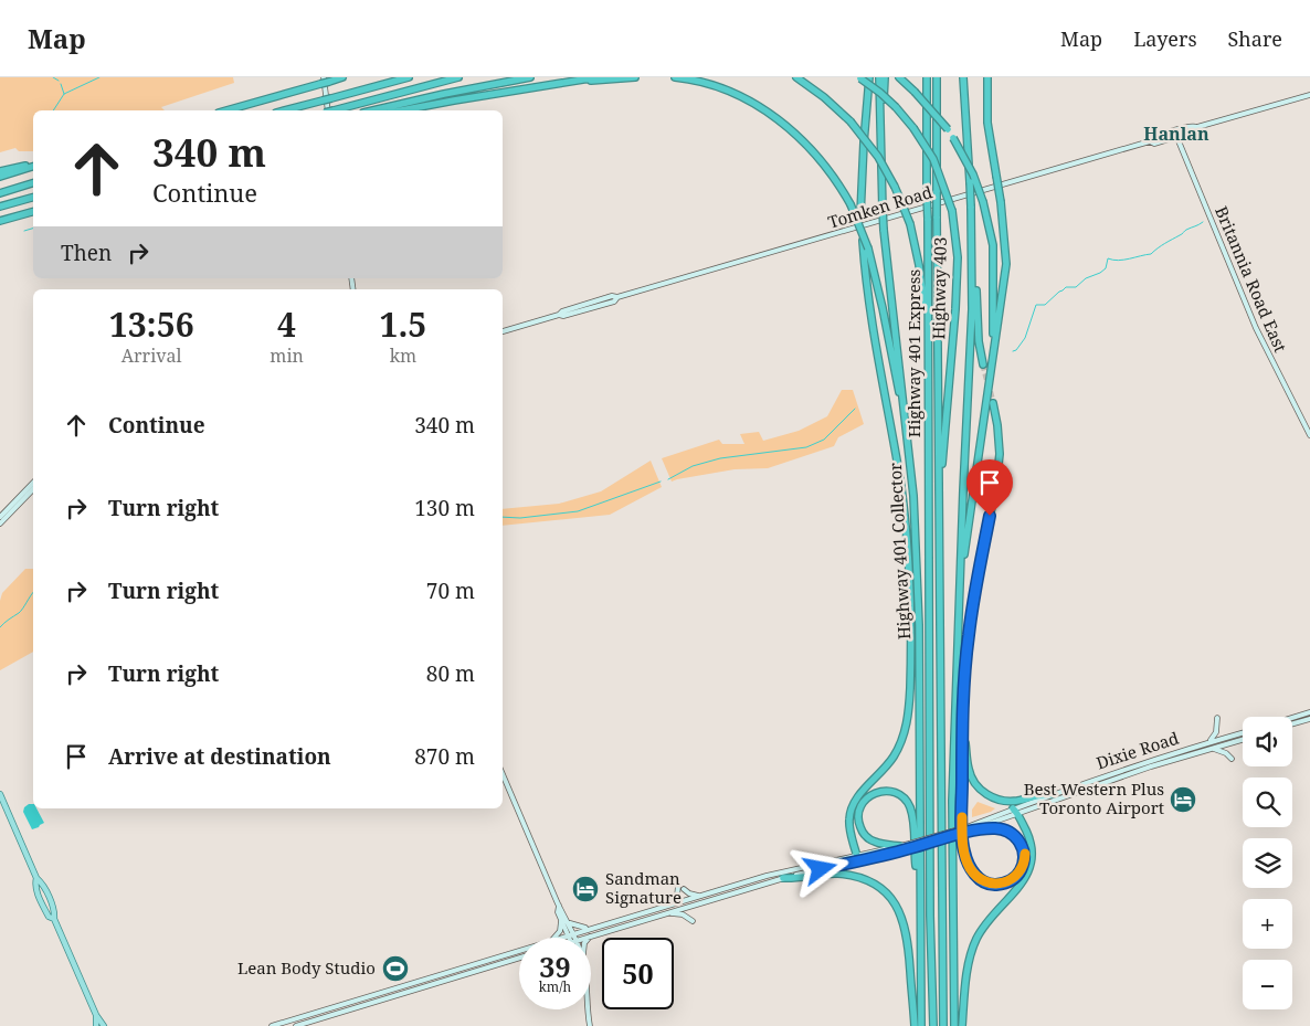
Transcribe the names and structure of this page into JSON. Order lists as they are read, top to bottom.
{
  "streets": {
    "highway": ["Highway 403", "Highway 401 Express", "Highway 401 Collector"],
    "main road": ["Tomken Road", "Britannia Road East", "Dixie Road"]
  },
  "crossings": [
    ["Tomken Road", "Britannia Road East"],
    ["Highway 403", "Highway 401 Express"]
  ],
  "districts": ["Hanlan"],
  "places": {
    "hotel": ["Best Western Plus Toronto Airport", "Sandman Signature"],
    "sports": ["Lean Body Studio"]
  },
  "page": {
    "header": "Map",
    "nav": ["Map", "Layers", "Share"],
    "turn": ["340 m", "Continue"],
    "then": "Then",
    "eta": [
      "13:56",
      "Arrival",
      "4",
      "min",
      "1.5",
      "km"
    ],
    "list": [
      {
        "name": "Continue",
        "value": "340 m"
      },
      {
        "name": "Turn right",
        "value": "130 m"
      },
      {
        "name": "Turn right",
        "value": "70 m"
      },
      {
        "name": "Turn right",
        "value": "80 m"
      },
      {
        "name": "Arrive at destination",
        "value": "870 m"
      }
    ],
    "map_buttons": ["+", "−"],
    "speed": "39 km/h",
    "limit": "50"
  }
}
